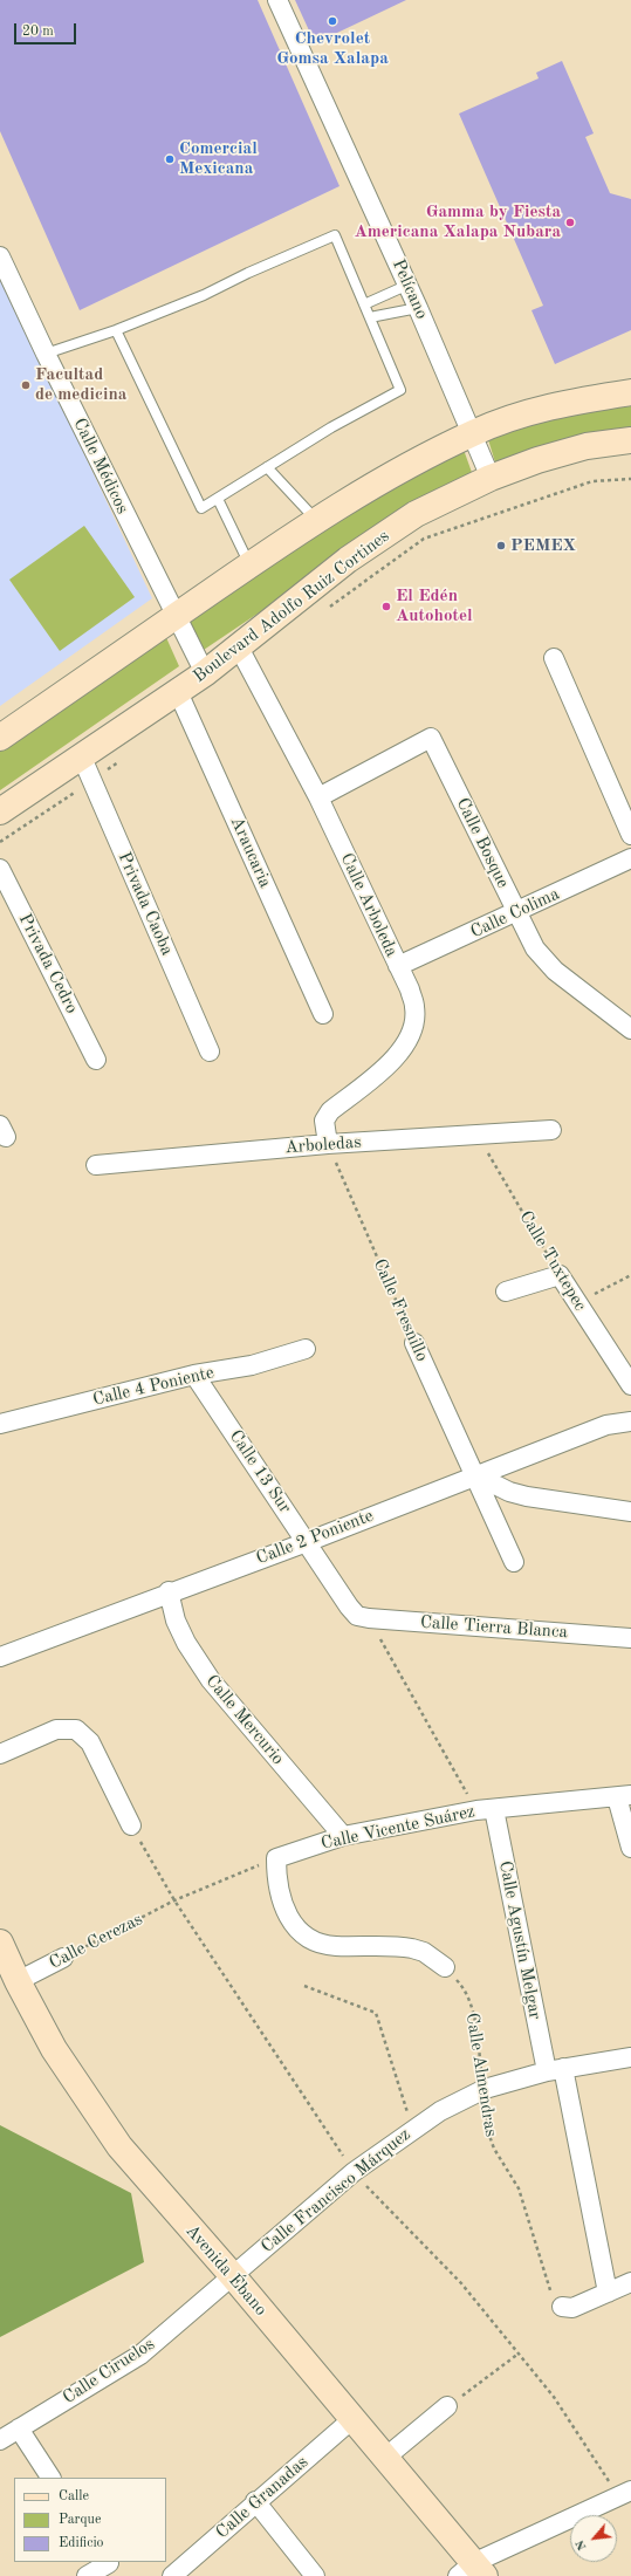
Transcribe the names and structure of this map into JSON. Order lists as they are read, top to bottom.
{
  "streets": {
    "main road": ["Boulevard Adolfo Ruiz Cortines", "Avenida Ébano"],
    "street": [
      "Pelícano",
      "Calle Médicos",
      "Calle Bosque",
      "Araucaria",
      "Privada Caoba",
      "Calle Arboleda",
      "Calle Colima",
      "Privada Cedro",
      "Arboledas",
      "Calle Tuxtepec",
      "Calle Fresnillo",
      "Calle 4 Poniente",
      "Calle 13 Sur",
      "Calle 2 Poniente",
      "Calle Tierra Blanca",
      "Calle Mercurio",
      "Calle Vicente Suárez",
      "Calle Agustín Melgar",
      "Calle Cerezas",
      "Calle Francisco Márquez",
      "Calle Ciruelos",
      "Calle Granadas"
    ],
    "path": ["Calle Almendras"]
  },
  "crossings": [
    ["Pelícano", "Boulevard Adolfo Ruiz Cortines"],
    ["Calle Médicos", "Boulevard Adolfo Ruiz Cortines"],
    ["Boulevard Adolfo Ruiz Cortines", "Araucaria"],
    ["Boulevard Adolfo Ruiz Cortines", "Privada Caoba"],
    ["Boulevard Adolfo Ruiz Cortines", "Calle Arboleda"],
    ["Calle Bosque", "Calle Arboleda"],
    ["Calle Bosque", "Calle Colima"],
    ["Calle Arboleda", "Calle Colima"],
    ["Calle Arboleda", "Arboledas"],
    ["Calle Arboleda", "Calle Fresnillo"],
    ["Arboledas", "Calle Tuxtepec"],
    ["Arboledas", "Calle Fresnillo"],
    ["Calle Fresnillo", "Calle 2 Poniente"],
    ["Calle 4 Poniente", "Calle 13 Sur"],
    ["Calle 13 Sur", "Calle 2 Poniente"],
    ["Calle 13 Sur", "Calle Tierra Blanca"],
    ["Calle 2 Poniente", "Calle Mercurio"],
    ["Calle Mercurio", "Calle Vicente Suárez"],
    ["Calle Vicente Suárez", "Calle Agustín Melgar"],
    ["Calle Vicente Suárez", "Calle Cerezas"],
    ["Calle Agustín Melgar", "Calle Francisco Márquez"],
    ["Calle Cerezas", "Avenida Ébano"],
    ["Calle Almendras", "Calle Francisco Márquez"],
    ["Calle Francisco Márquez", "Avenida Ébano"],
    ["Calle Francisco Márquez", "Calle Ciruelos"],
    ["Avenida Ébano", "Calle Ciruelos"],
    ["Avenida Ébano", "Calle Granadas"]
  ],
  "places": [
    "Chevrolet Gomsa Xalapa",
    "Comercial Mexicana",
    "Gamma by Fiesta Americana Xalapa Nubara",
    "Facultad de medicina",
    "PEMEX",
    "El Edén Autohotel"
  ],
  "legend": ["Calle", "Parque", "Edificio"],
  "scale_bar": "20 m",
  "north": "bottom left"
}
